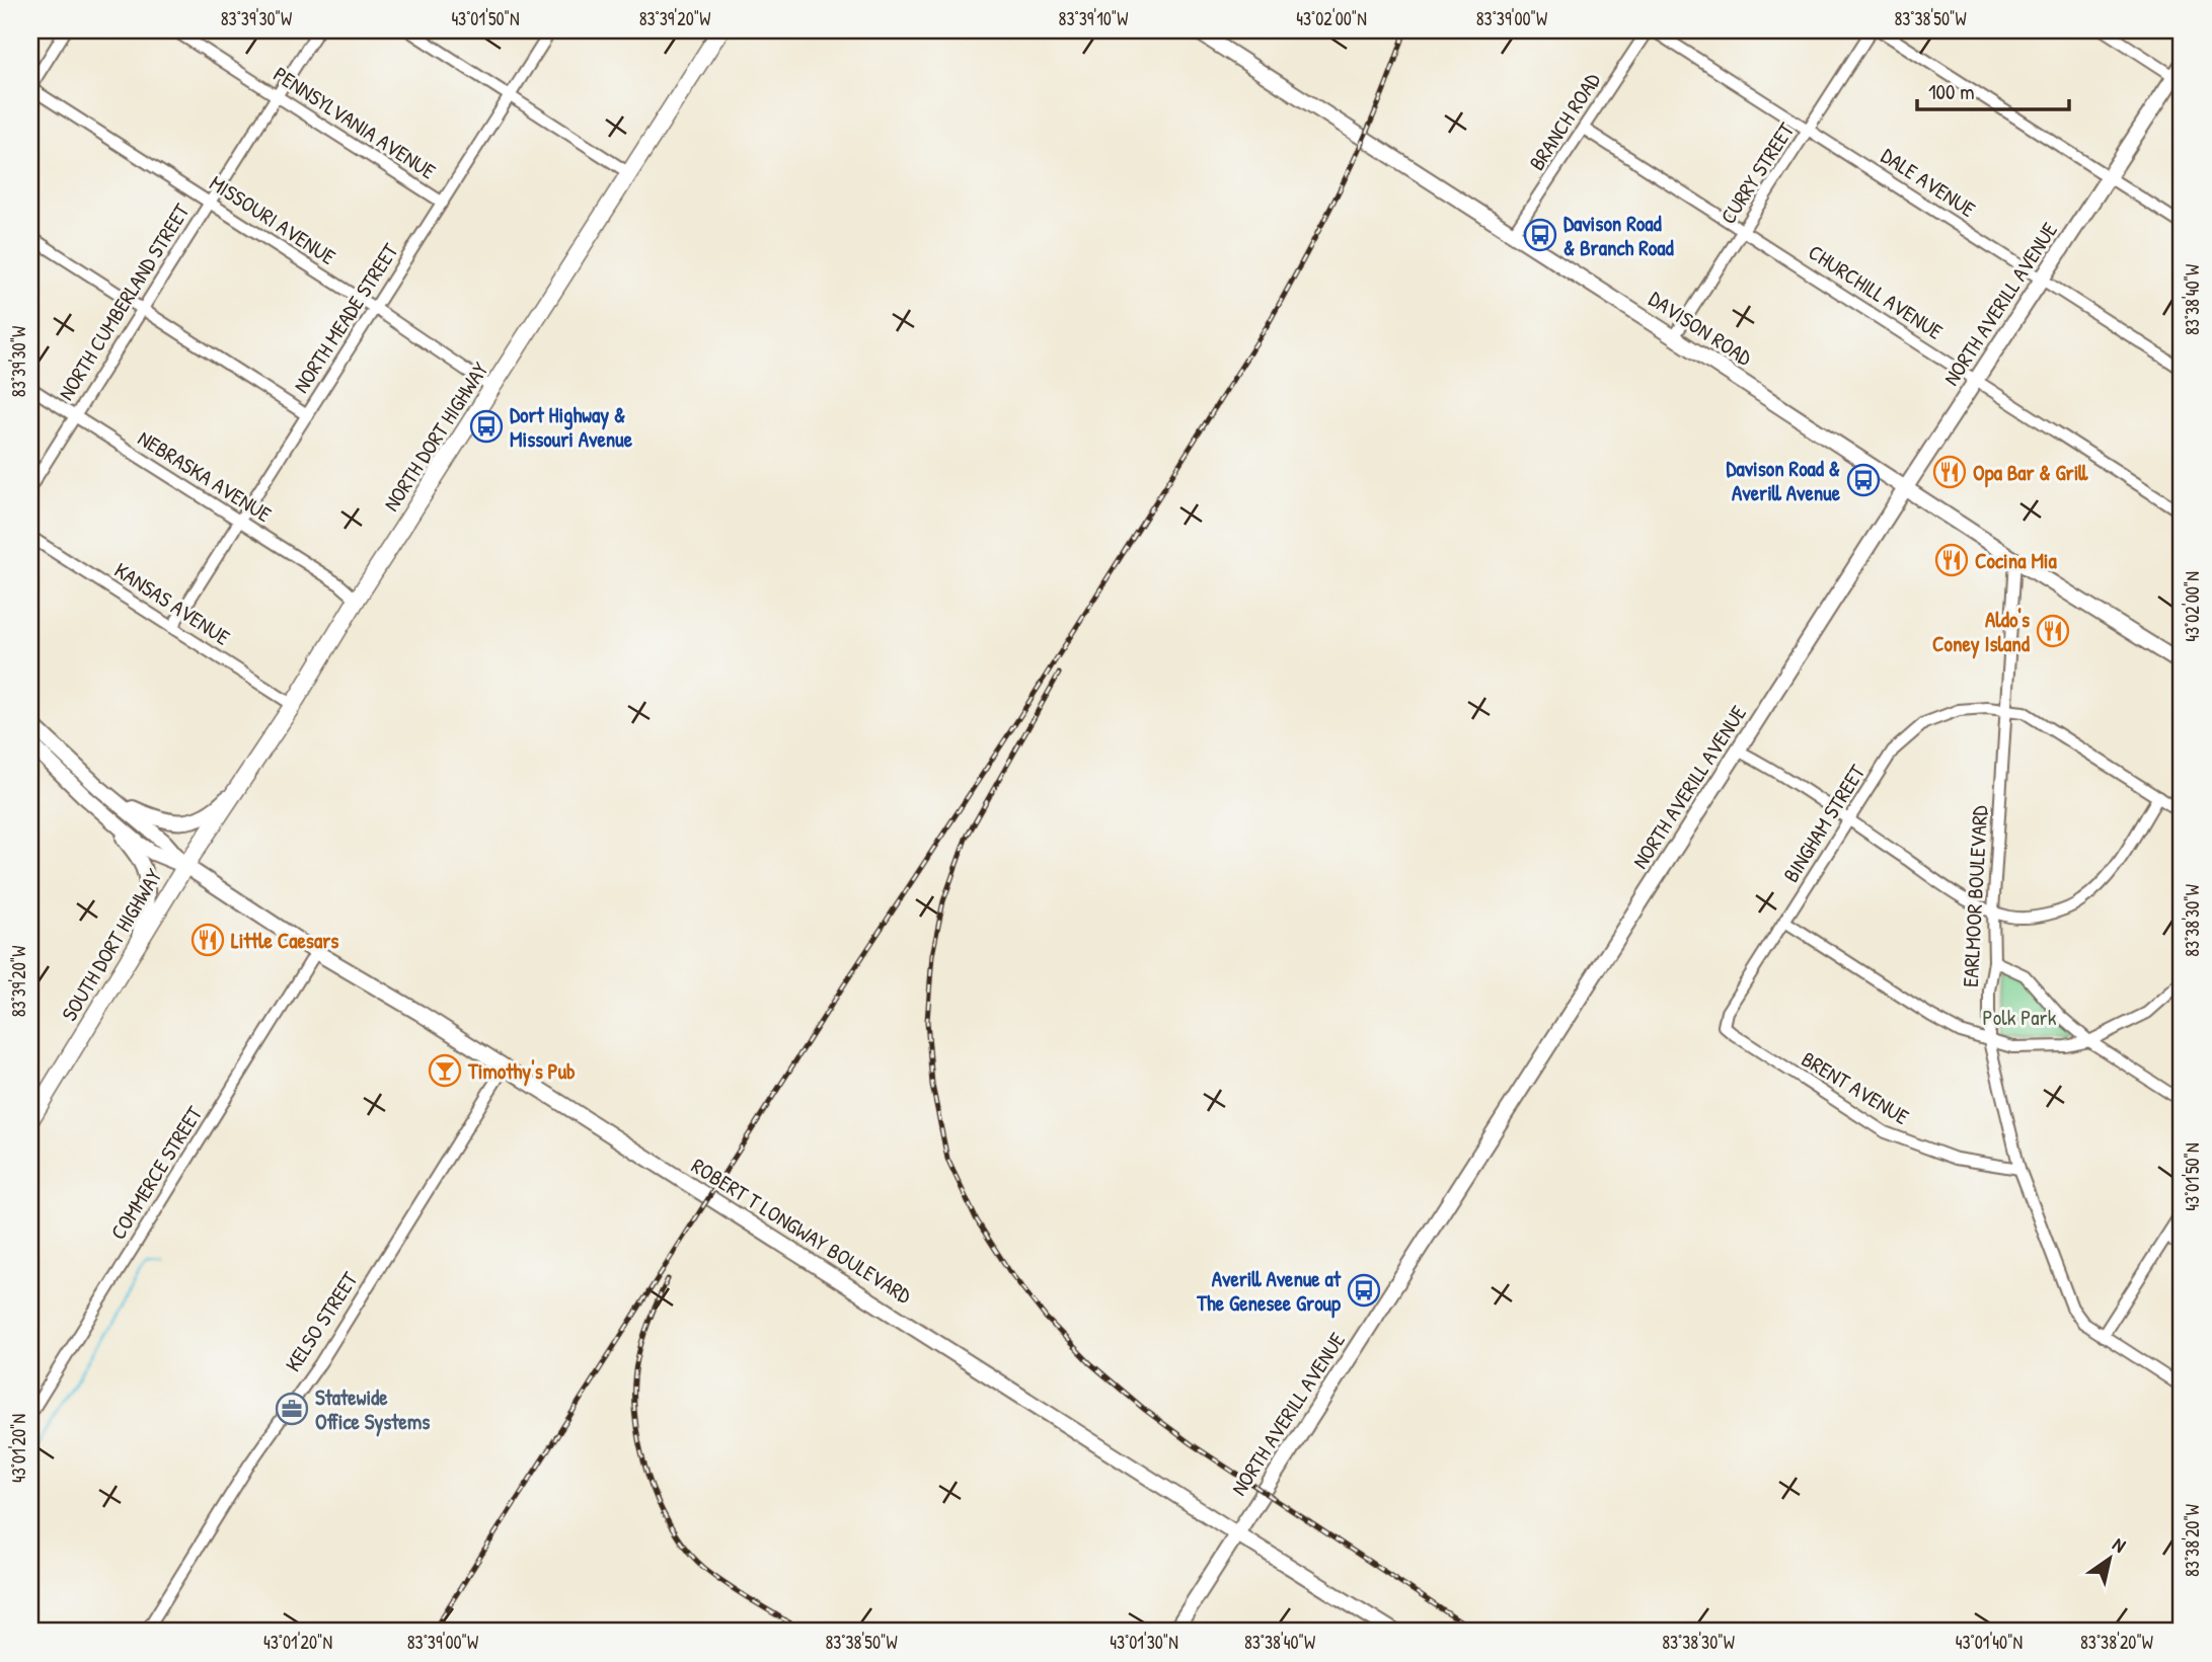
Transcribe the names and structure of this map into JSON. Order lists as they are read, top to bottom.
{
  "streets": {
    "main road": ["NORTH DORT HIGHWAY", "SOUTH DORT HIGHWAY"],
    "street": [
      "BRANCH ROAD",
      "PENNSYLVANIA AVENUE",
      "CURRY STREET",
      "DALE AVENUE",
      "MISSOURI AVENUE",
      "CHURCHILL AVENUE",
      "NORTH CUMBERLAND STREET",
      "NORTH AVERILL AVENUE",
      "NORTH MEADE STREET",
      "DAVISON ROAD",
      "NEBRASKA AVENUE",
      "KANSAS AVENUE",
      "BINGHAM STREET",
      "EARLMOOR BOULEVARD",
      "BRENT AVENUE",
      "COMMERCE STREET",
      "ROBERT T LONGWAY BOULEVARD",
      "KELSO STREET"
    ]
  },
  "crossings": [
    ["BRANCH ROAD", "CHURCHILL AVENUE"],
    ["BRANCH ROAD", "DAVISON ROAD"],
    ["PENNSYLVANIA AVENUE", "NORTH CUMBERLAND STREET"],
    ["PENNSYLVANIA AVENUE", "NORTH MEADE STREET"],
    ["CURRY STREET", "DALE AVENUE"],
    ["CURRY STREET", "CHURCHILL AVENUE"],
    ["CURRY STREET", "DAVISON ROAD"],
    ["DALE AVENUE", "NORTH AVERILL AVENUE"],
    ["MISSOURI AVENUE", "NORTH CUMBERLAND STREET"],
    ["MISSOURI AVENUE", "NORTH MEADE STREET"],
    ["MISSOURI AVENUE", "NORTH DORT HIGHWAY"],
    ["CHURCHILL AVENUE", "NORTH AVERILL AVENUE"],
    ["NORTH CUMBERLAND STREET", "NEBRASKA AVENUE"],
    ["NORTH AVERILL AVENUE", "DAVISON ROAD"],
    ["NORTH AVERILL AVENUE", "ROBERT T LONGWAY BOULEVARD"],
    ["NORTH MEADE STREET", "NEBRASKA AVENUE"],
    ["NORTH MEADE STREET", "KANSAS AVENUE"],
    ["DAVISON ROAD", "EARLMOOR BOULEVARD"],
    ["NORTH DORT HIGHWAY", "NEBRASKA AVENUE"],
    ["NORTH DORT HIGHWAY", "KANSAS AVENUE"],
    ["NORTH DORT HIGHWAY", "SOUTH DORT HIGHWAY"],
    ["NORTH DORT HIGHWAY", "ROBERT T LONGWAY BOULEVARD"],
    ["BINGHAM STREET", "EARLMOOR BOULEVARD"],
    ["BINGHAM STREET", "BRENT AVENUE"],
    ["EARLMOOR BOULEVARD", "BRENT AVENUE"],
    ["SOUTH DORT HIGHWAY", "ROBERT T LONGWAY BOULEVARD"],
    ["COMMERCE STREET", "ROBERT T LONGWAY BOULEVARD"],
    ["ROBERT T LONGWAY BOULEVARD", "KELSO STREET"]
  ],
  "parks": ["Polk Park"],
  "places": {
    "bus stop": [
      "Davison Road & Branch Road",
      "Dort Highway & Missouri Avenue",
      "Davison Road & Averill Avenue",
      "Averill Avenue at The Genesee Group"
    ],
    "restaurant": [
      "Opa Bar & Grill",
      "Cocina Mia",
      "Aldo's Coney Island",
      "Little Caesars"
    ],
    "bar": ["Timothy's Pub"],
    "office": ["Statewide Office Systems"]
  },
  "scale_bar": "100 m",
  "north": "top right",
  "coordinates": [
    "83°39'30\"W",
    "43°01'50\"N",
    "83°39'20\"W",
    "83°39'10\"W",
    "43°02'00\"N",
    "83°39'00\"W",
    "83°38'50\"W",
    "83°38'40\"W",
    "83°38'30\"W",
    "43°01'20\"N",
    "83°38'20\"W",
    "43°01'30\"N",
    "43°01'40\"N"
  ]
}
